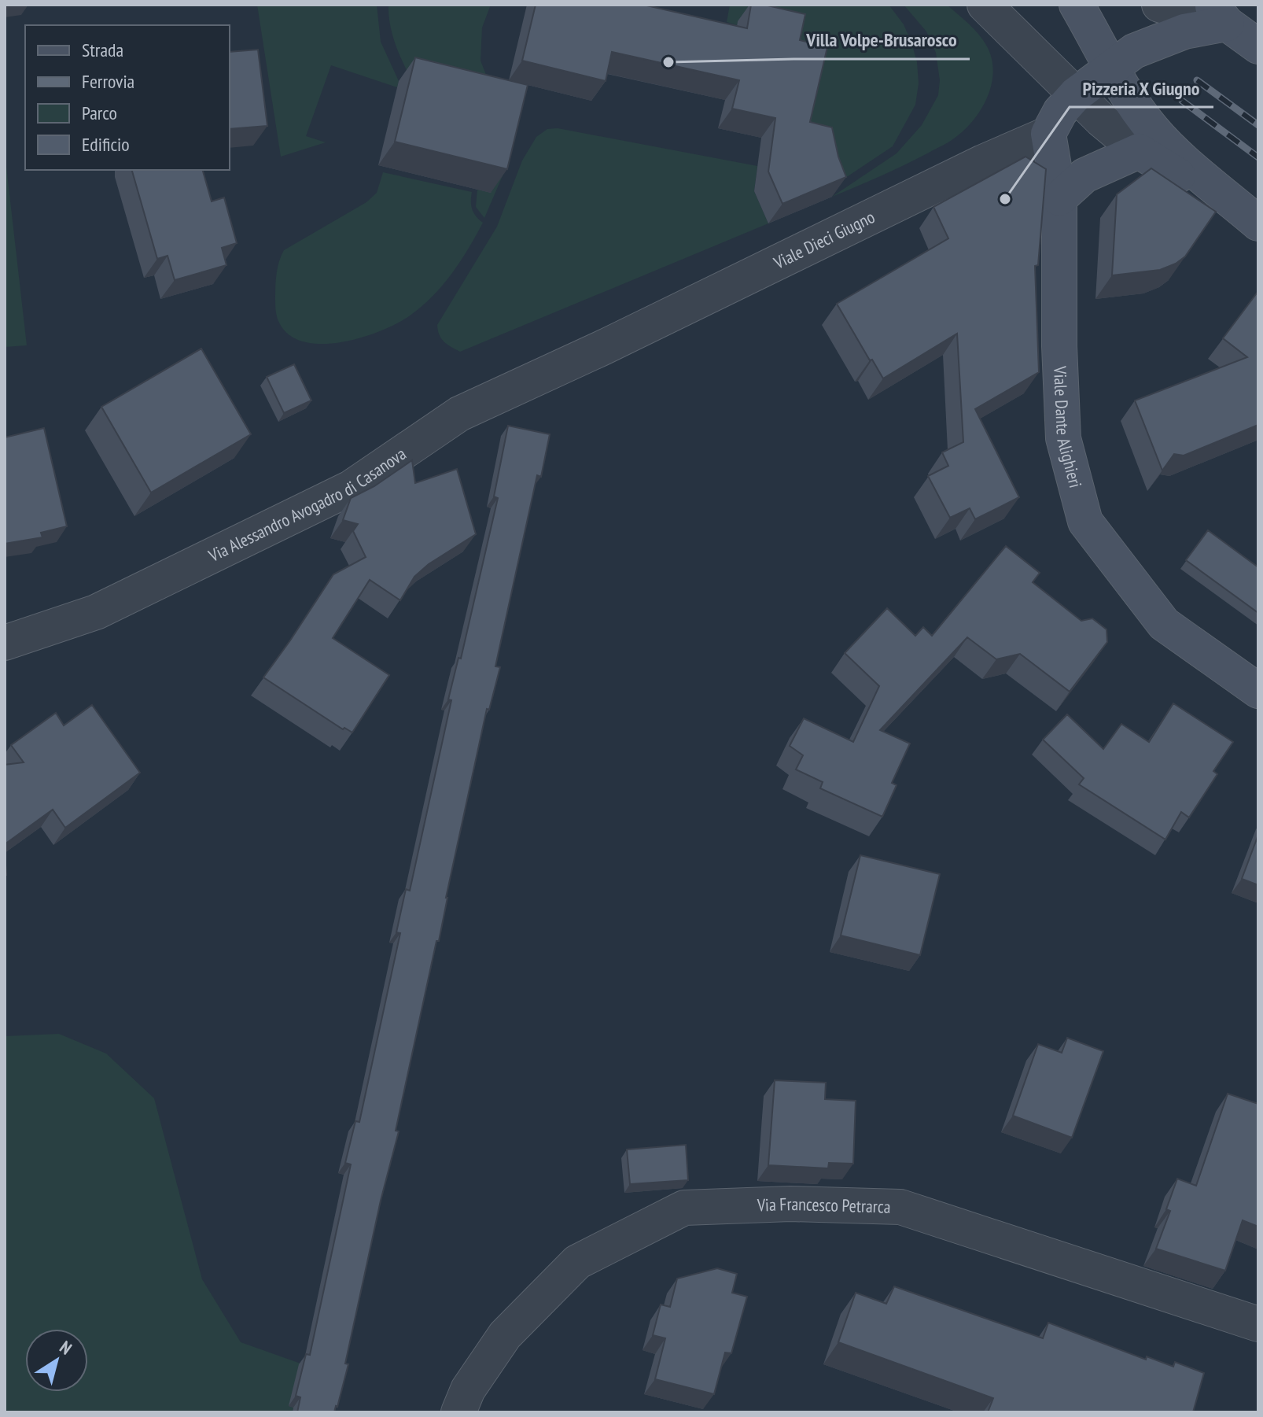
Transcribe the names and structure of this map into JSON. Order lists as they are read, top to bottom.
{
  "streets": {
    "main road": ["Viale Dante Alighieri"],
    "street": ["Viale Dieci Giugno", "Via Alessandro Avogadro di Casanova", "Via Francesco Petrarca"]
  },
  "crossings": [
    ["Viale Dieci Giugno", "Viale Dante Alighieri"],
    ["Viale Dieci Giugno", "Via Alessandro Avogadro di Casanova"]
  ],
  "places": ["Villa Volpe-Brusarosco", "Pizzeria X Giugno"],
  "legend": [
    "Strada",
    "Ferrovia",
    "Parco",
    "Edificio"
  ],
  "north": "top right"
}
